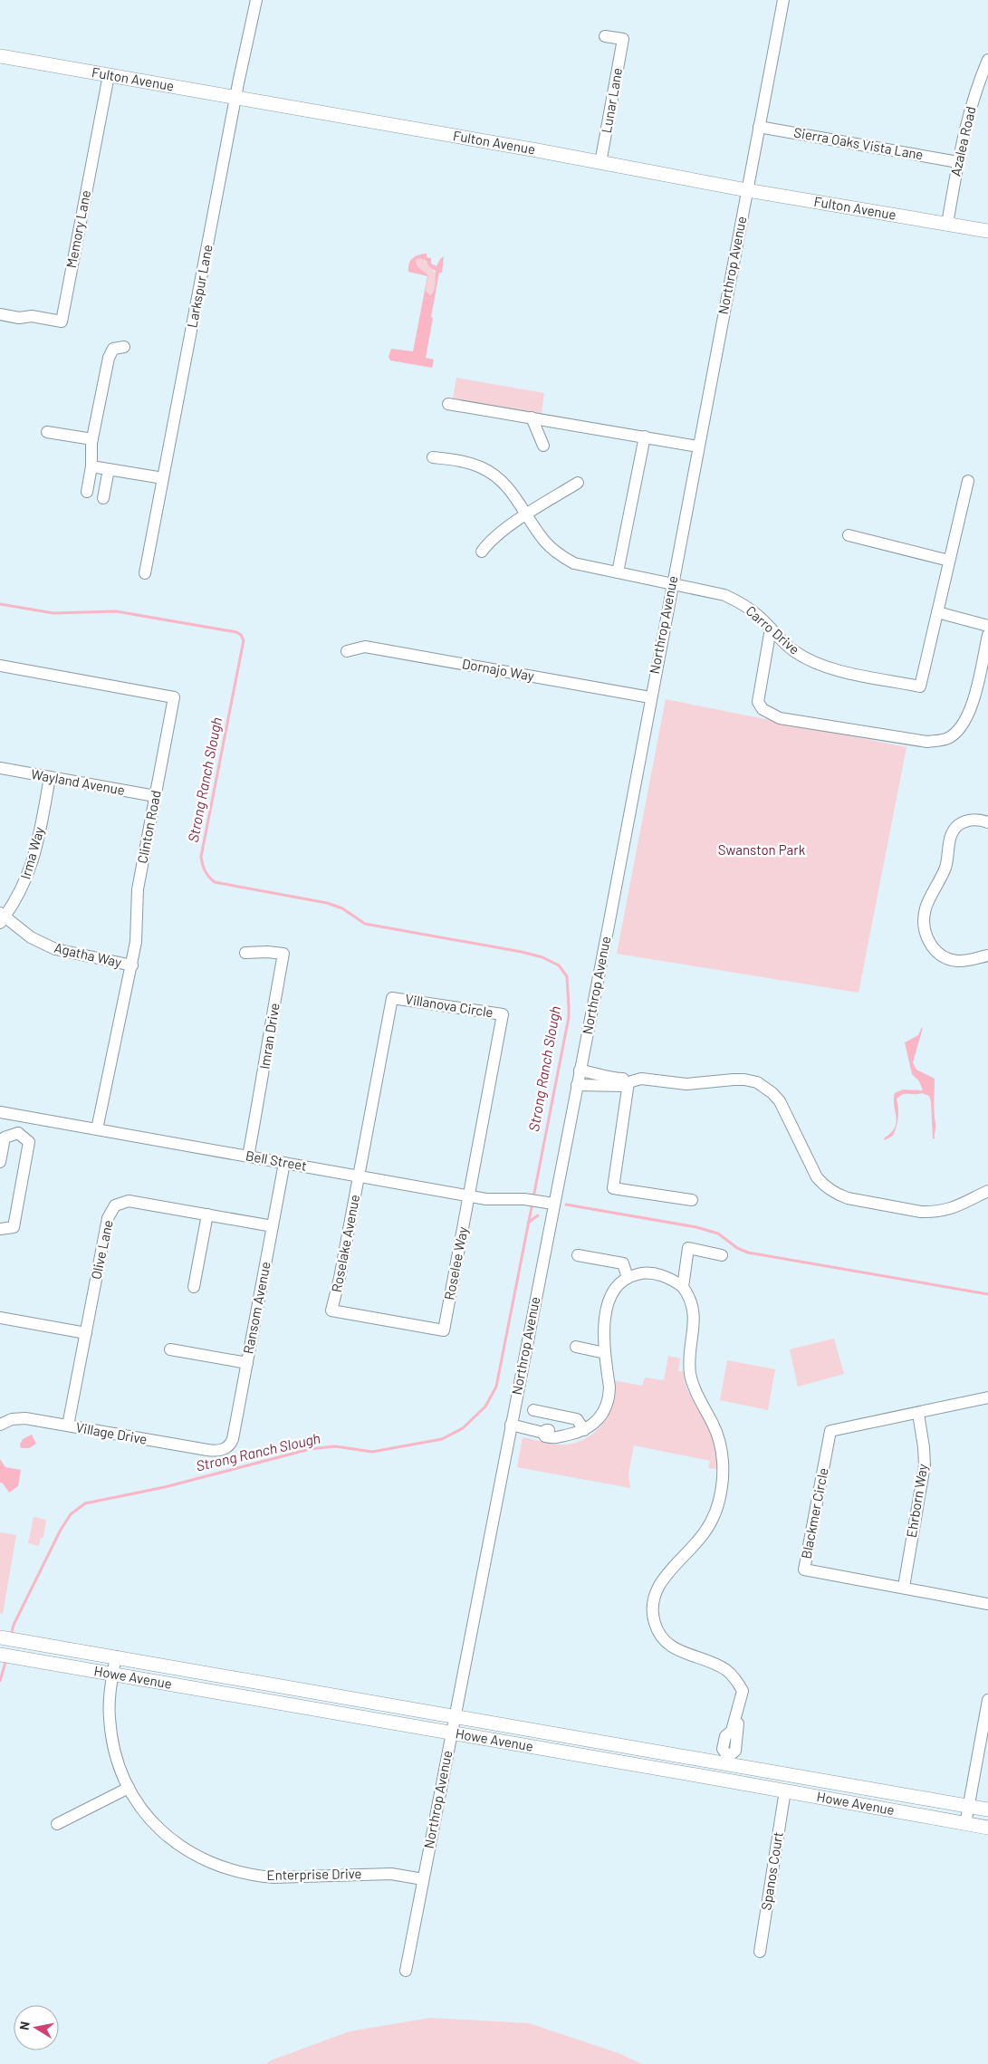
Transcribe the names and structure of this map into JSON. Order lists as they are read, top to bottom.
{
  "streets": {
    "main road": ["Fulton Avenue", "Howe Avenue"],
    "street": [
      "Lunar Lane",
      "Azalea Road",
      "Sierra Oaks Vista Lane",
      "Memory Lane",
      "Northrop Avenue",
      "Larkspur Lane",
      "Carro Drive",
      "Dornajo Way",
      "Wayland Avenue",
      "Clinton Road",
      "Irma Way",
      "Agatha Way",
      "Villanova Circle",
      "Imran Drive",
      "Bell Street",
      "Roselake Avenue",
      "Olive Lane",
      "Roselee Way",
      "Ransom Avenue",
      "Village Drive",
      "Ehrborn Way",
      "Blackmer Circle",
      "Spanos Court",
      "Enterprise Drive"
    ]
  },
  "crossings": [
    ["Fulton Avenue", "Lunar Lane"],
    ["Fulton Avenue", "Azalea Road"],
    ["Fulton Avenue", "Memory Lane"],
    ["Fulton Avenue", "Northrop Avenue"],
    ["Fulton Avenue", "Larkspur Lane"],
    ["Azalea Road", "Sierra Oaks Vista Lane"],
    ["Sierra Oaks Vista Lane", "Northrop Avenue"],
    ["Northrop Avenue", "Carro Drive"],
    ["Northrop Avenue", "Dornajo Way"],
    ["Northrop Avenue", "Bell Street"],
    ["Northrop Avenue", "Howe Avenue"],
    ["Northrop Avenue", "Enterprise Drive"],
    ["Wayland Avenue", "Clinton Road"],
    ["Wayland Avenue", "Irma Way"],
    ["Clinton Road", "Agatha Way"],
    ["Clinton Road", "Bell Street"],
    ["Irma Way", "Agatha Way"],
    ["Villanova Circle", "Bell Street"],
    ["Villanova Circle", "Roselake Avenue"],
    ["Villanova Circle", "Roselee Way"],
    ["Imran Drive", "Bell Street"],
    ["Bell Street", "Roselake Avenue"],
    ["Bell Street", "Roselee Way"],
    ["Bell Street", "Ransom Avenue"],
    ["Roselake Avenue", "Roselee Way"],
    ["Olive Lane", "Ransom Avenue"],
    ["Olive Lane", "Village Drive"],
    ["Ransom Avenue", "Village Drive"],
    ["Ehrborn Way", "Blackmer Circle"],
    ["Howe Avenue", "Spanos Court"],
    ["Howe Avenue", "Enterprise Drive"]
  ],
  "water": ["Strong Ranch Slough"],
  "parks": ["Swanston Park"],
  "north": "left"
}
